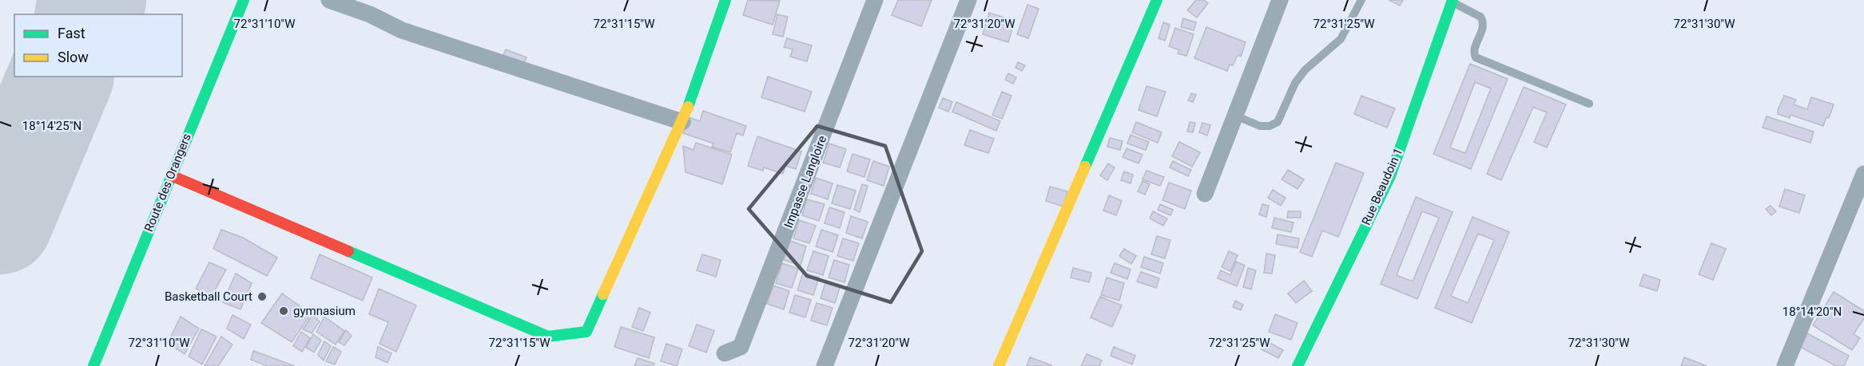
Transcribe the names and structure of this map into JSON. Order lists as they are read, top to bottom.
{
  "streets": {
    "street": ["Impasse Langloire", "Route des Orangers", "Rue Beaudoin 1"]
  },
  "places": ["Basketball Court", "gymnasium"],
  "legend": ["Fast", "Slow"],
  "coordinates": [
    "72°31'10\"W",
    "72°31'15\"W",
    "72°31'20\"W",
    "72°31'25\"W",
    "72°31'30\"W",
    "18°14'25\"N",
    "18°14'20\"N"
  ]
}
